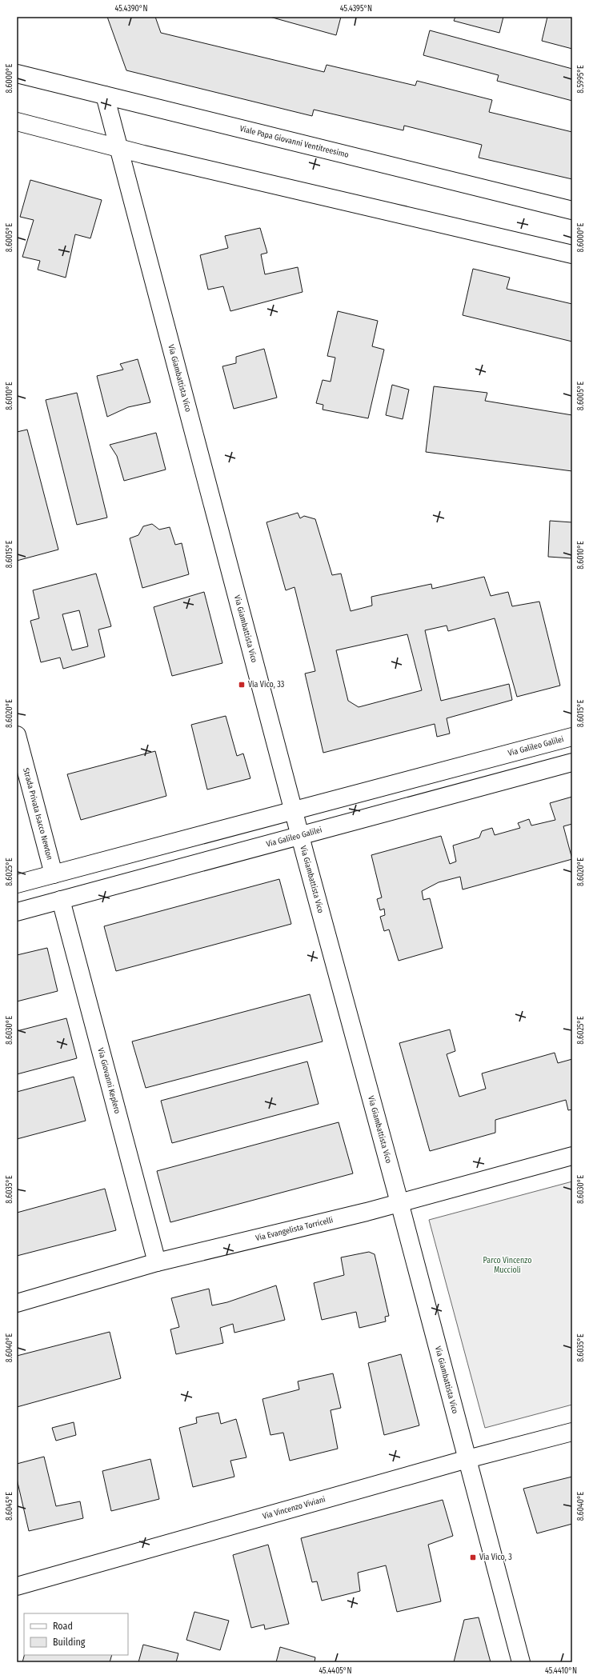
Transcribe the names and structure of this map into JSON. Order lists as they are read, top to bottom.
{
  "streets": {
    "street": [
      "Viale Papa Giovanni Ventitreesimo",
      "Via Giambattista Vico",
      "Via Galileo Galilei",
      "Strada Privata Isacco Newton",
      "Via Giovanni Keplero",
      "Via Evangelista Torricelli",
      "Via Vincenzo Viviani"
    ]
  },
  "crossings": [
    ["Viale Papa Giovanni Ventitreesimo", "Via Giambattista Vico"],
    ["Via Giambattista Vico", "Via Galileo Galilei"],
    ["Via Giambattista Vico", "Via Evangelista Torricelli"],
    ["Via Giambattista Vico", "Via Vincenzo Viviani"],
    ["Via Galileo Galilei", "Strada Privata Isacco Newton"],
    ["Via Galileo Galilei", "Via Giovanni Keplero"],
    ["Via Giovanni Keplero", "Via Evangelista Torricelli"]
  ],
  "parks": ["Parco Vincenzo Muccioli"],
  "places": {
    "transit": ["Via Vico, 33", "Via Vico, 3"]
  },
  "legend": ["Road", "Building"],
  "coordinates": [
    "45.4390°N",
    "45.4395°N",
    "8.6000°E",
    "8.5995°E",
    "8.6005°E",
    "8.6010°E",
    "8.6015°E",
    "8.6020°E",
    "8.6025°E",
    "8.6030°E",
    "8.6035°E",
    "8.6040°E",
    "8.6045°E",
    "45.4405°N",
    "45.4410°N"
  ]
}
